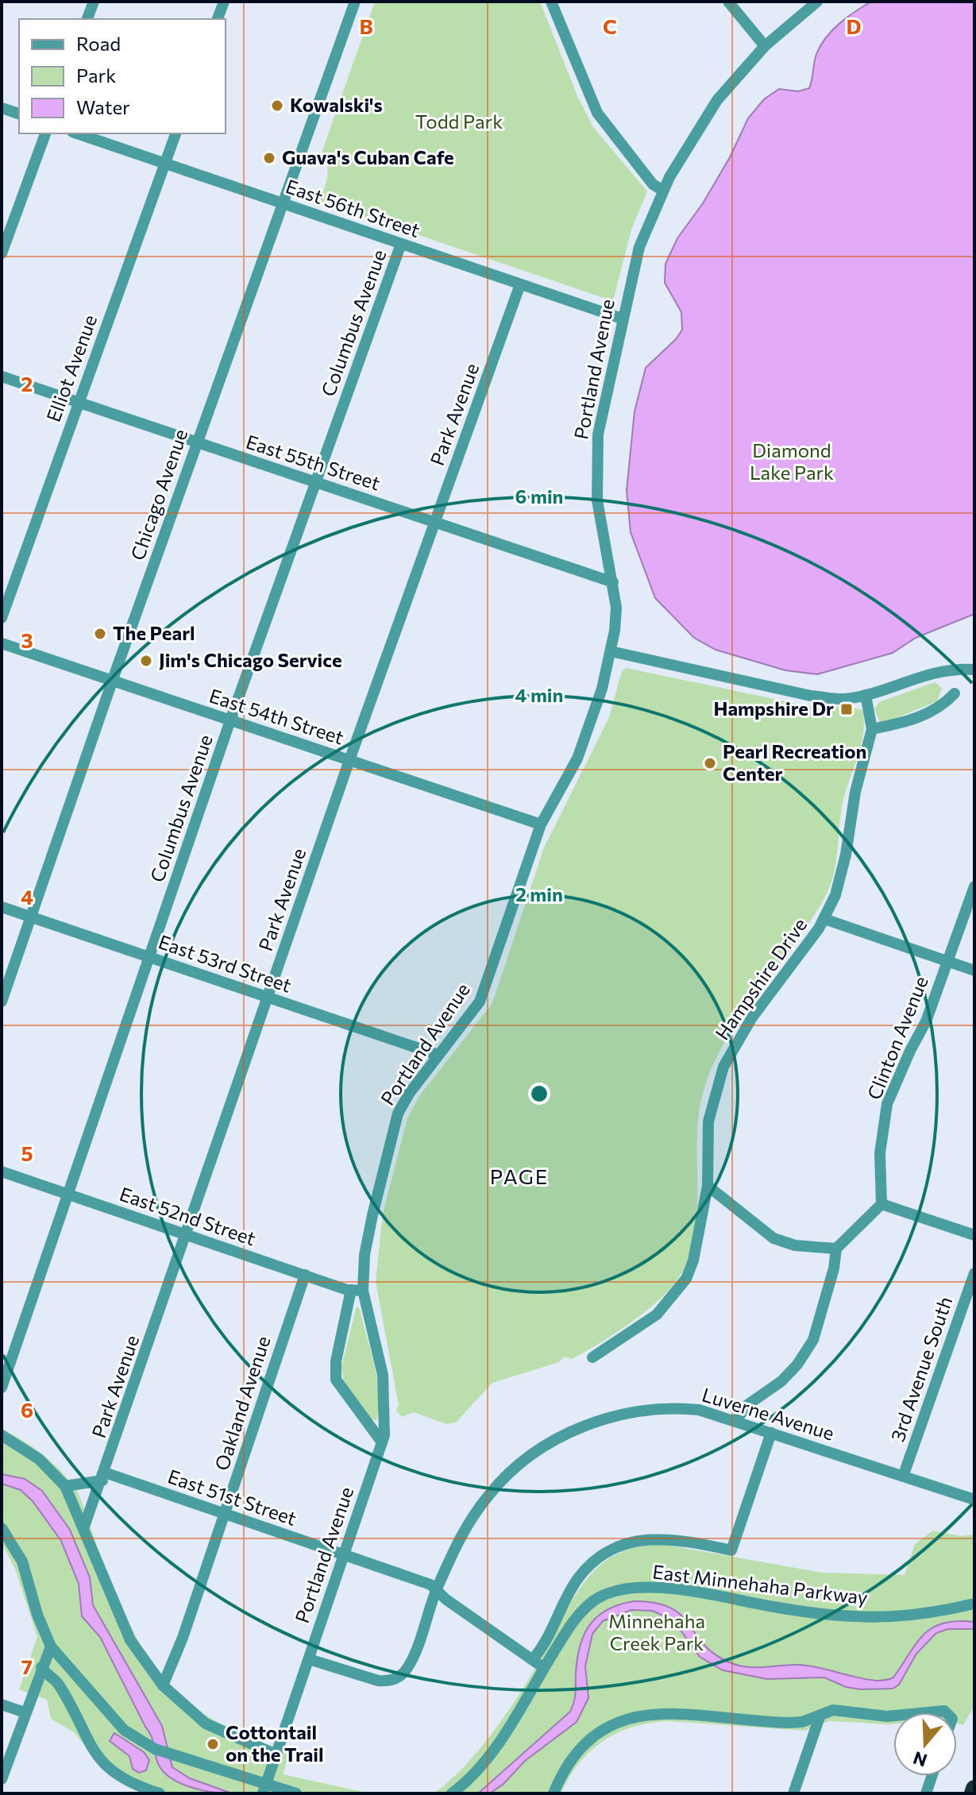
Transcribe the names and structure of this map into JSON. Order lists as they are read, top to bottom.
{
  "streets": {
    "street": [
      "East 56th Street",
      "Columbus Avenue",
      "Elliot Avenue",
      "Portland Avenue",
      "Park Avenue",
      "East 55th Street",
      "Chicago Avenue",
      "East 54th Street",
      "East 53rd Street",
      "Hampshire Drive",
      "Clinton Avenue",
      "East 52nd Street",
      "3rd Avenue South",
      "Oakland Avenue",
      "Luverne Avenue",
      "East 51st Street",
      "East Minnehaha Parkway"
    ]
  },
  "crossings": [
    ["East 56th Street", "Columbus Avenue"],
    ["East 56th Street", "Elliot Avenue"],
    ["East 56th Street", "Portland Avenue"],
    ["East 56th Street", "Park Avenue"],
    ["East 56th Street", "Chicago Avenue"],
    ["Columbus Avenue", "East 55th Street"],
    ["Columbus Avenue", "East 54th Street"],
    ["Columbus Avenue", "East 53rd Street"],
    ["Columbus Avenue", "East 52nd Street"],
    ["Elliot Avenue", "East 55th Street"],
    ["Portland Avenue", "East 55th Street"],
    ["Portland Avenue", "East 54th Street"],
    ["Portland Avenue", "East 53rd Street"],
    ["Portland Avenue", "East 52nd Street"],
    ["Portland Avenue", "Luverne Avenue"],
    ["Portland Avenue", "East 51st Street"],
    ["Park Avenue", "East 55th Street"],
    ["Park Avenue", "East 54th Street"],
    ["Park Avenue", "East 53rd Street"],
    ["Park Avenue", "East 52nd Street"],
    ["Park Avenue", "East 51st Street"],
    ["East 55th Street", "Chicago Avenue"],
    ["Chicago Avenue", "East 54th Street"],
    ["Chicago Avenue", "East 53rd Street"],
    ["East 52nd Street", "Oakland Avenue"],
    ["3rd Avenue South", "Luverne Avenue"],
    ["Oakland Avenue", "East 51st Street"],
    ["Luverne Avenue", "East 51st Street"],
    ["East 51st Street", "East Minnehaha Parkway"]
  ],
  "districts": ["PAGE"],
  "parks": ["Todd Park", "Diamond Lake Park", "Minnehaha Creek Park"],
  "places": {
    "other": [
      "Kowalski's",
      "Guava's Cuban Cafe",
      "The Pearl",
      "Jim's Chicago Service",
      "Pearl Recreation Center",
      "Cottontail on the Trail"
    ],
    "transit": ["Hampshire Dr"]
  },
  "legend": ["Road", "Park", "Water"],
  "north": "bottom",
  "grid": {
    "columns": ["B", "C", "D"],
    "rows": [
      "2",
      "3",
      "4",
      "5",
      "6",
      "7"
    ]
  },
  "rings": ["6 min", "4 min", "2 min"]
}
